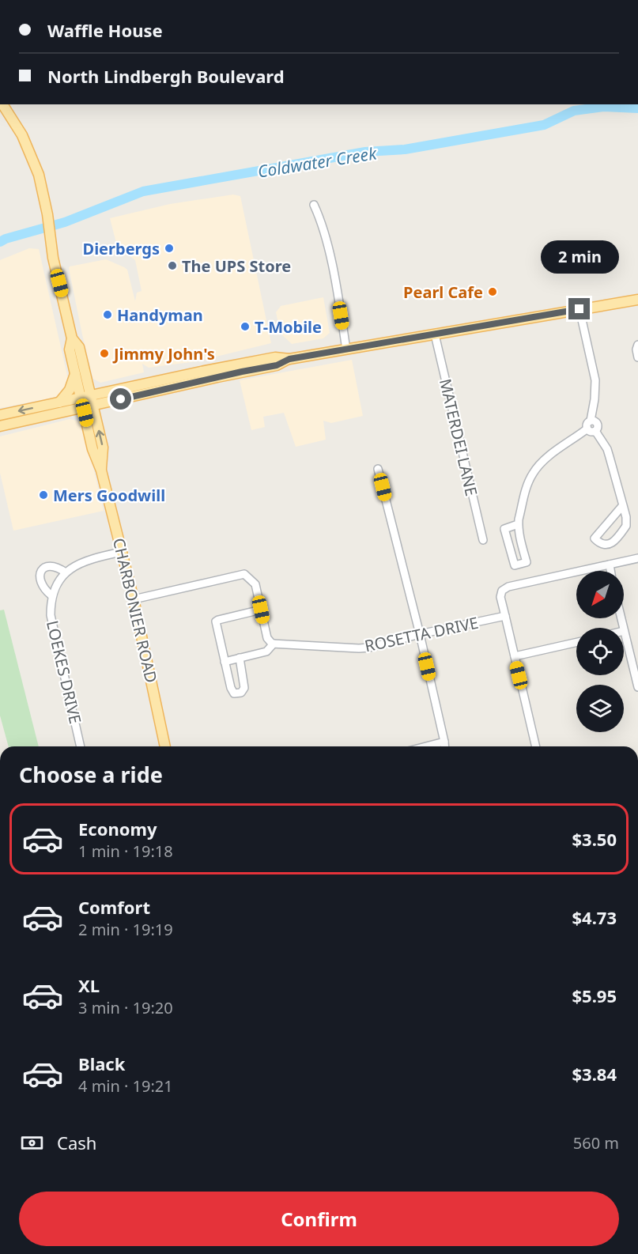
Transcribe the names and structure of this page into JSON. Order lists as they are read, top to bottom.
{
  "streets": {
    "main road": ["CHARBONIER ROAD"],
    "street": ["MATERDEI LANE", "ROSETTA DRIVE", "LOEKES DRIVE"]
  },
  "water": ["Coldwater Creek"],
  "places": [
    "Dierbergs",
    "The UPS Store",
    "Pearl Cafe",
    "Handyman",
    "T-Mobile",
    "Jimmy John's",
    "Mers Goodwill"
  ],
  "north": "bottom left",
  "page": {
    "banner": ["Waffle House", "North Lindbergh Boulevard"],
    "bubble": "2 min",
    "heading": "Choose a ride",
    "list": [
      {
        "name": "Economy",
        "note": "1 min · 19:18",
        "value": "$3.50"
      },
      {
        "name": "Comfort",
        "note": "2 min · 19:19",
        "value": "$4.73"
      },
      {
        "name": "XL",
        "note": "3 min · 19:20",
        "value": "$5.95"
      },
      {
        "name": "Black",
        "note": "4 min · 19:21",
        "value": "$3.84"
      }
    ],
    "pay": ["Cash", "560 m"],
    "buttons": "Confirm"
  }
}
